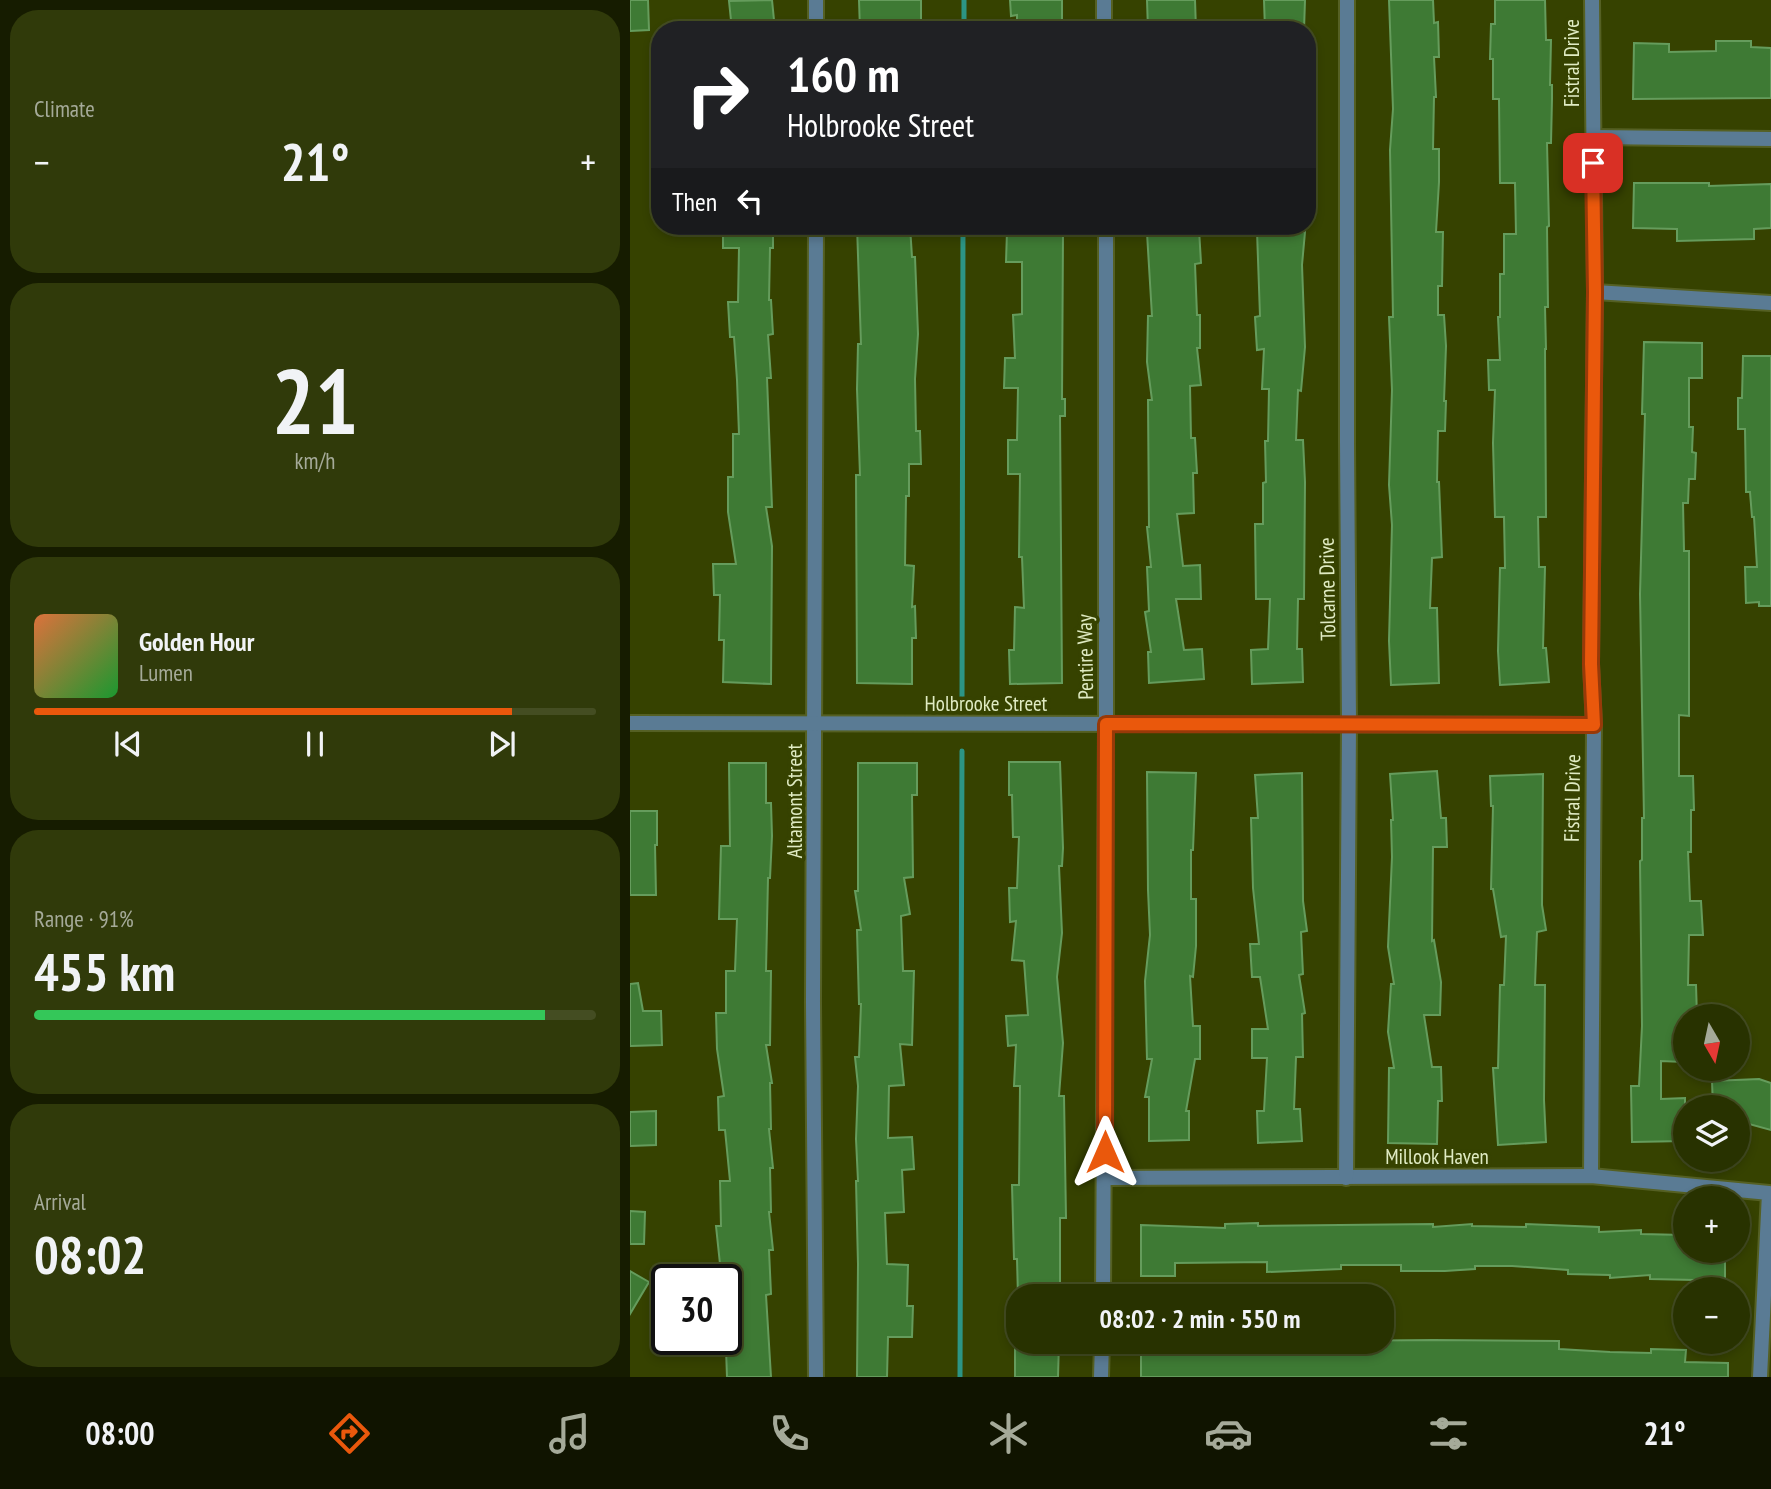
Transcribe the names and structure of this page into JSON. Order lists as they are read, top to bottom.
{
  "streets": {
    "street": [
      "Fistral Drive",
      "Tolcarne Drive",
      "Pentire Way",
      "Holbrooke Street",
      "Altamont Street",
      "Millook Haven"
    ]
  },
  "crossings": [
    ["Fistral Drive", "Holbrooke Street"],
    ["Fistral Drive", "Millook Haven"],
    ["Tolcarne Drive", "Holbrooke Street"],
    ["Tolcarne Drive", "Millook Haven"],
    ["Pentire Way", "Holbrooke Street"],
    ["Pentire Way", "Millook Haven"],
    ["Holbrooke Street", "Altamont Street"]
  ],
  "north": "bottom",
  "page": {
    "tile": [
      "Climate",
      ["21", "km/h"],
      ["Range · 91%", "455 km"],
      ["Arrival", "08:02"]
    ],
    "turn": ["160 m", "Holbrooke Street"],
    "heat": ["−", "21°", "+"],
    "then": "Then",
    "song": ["Golden Hour", "Lumen"],
    "map_buttons": ["+", "−"],
    "limit": "30",
    "trip": "08:02 · 2 min · 550 m",
    "tabs": ["08:00", "21°"]
  }
}
